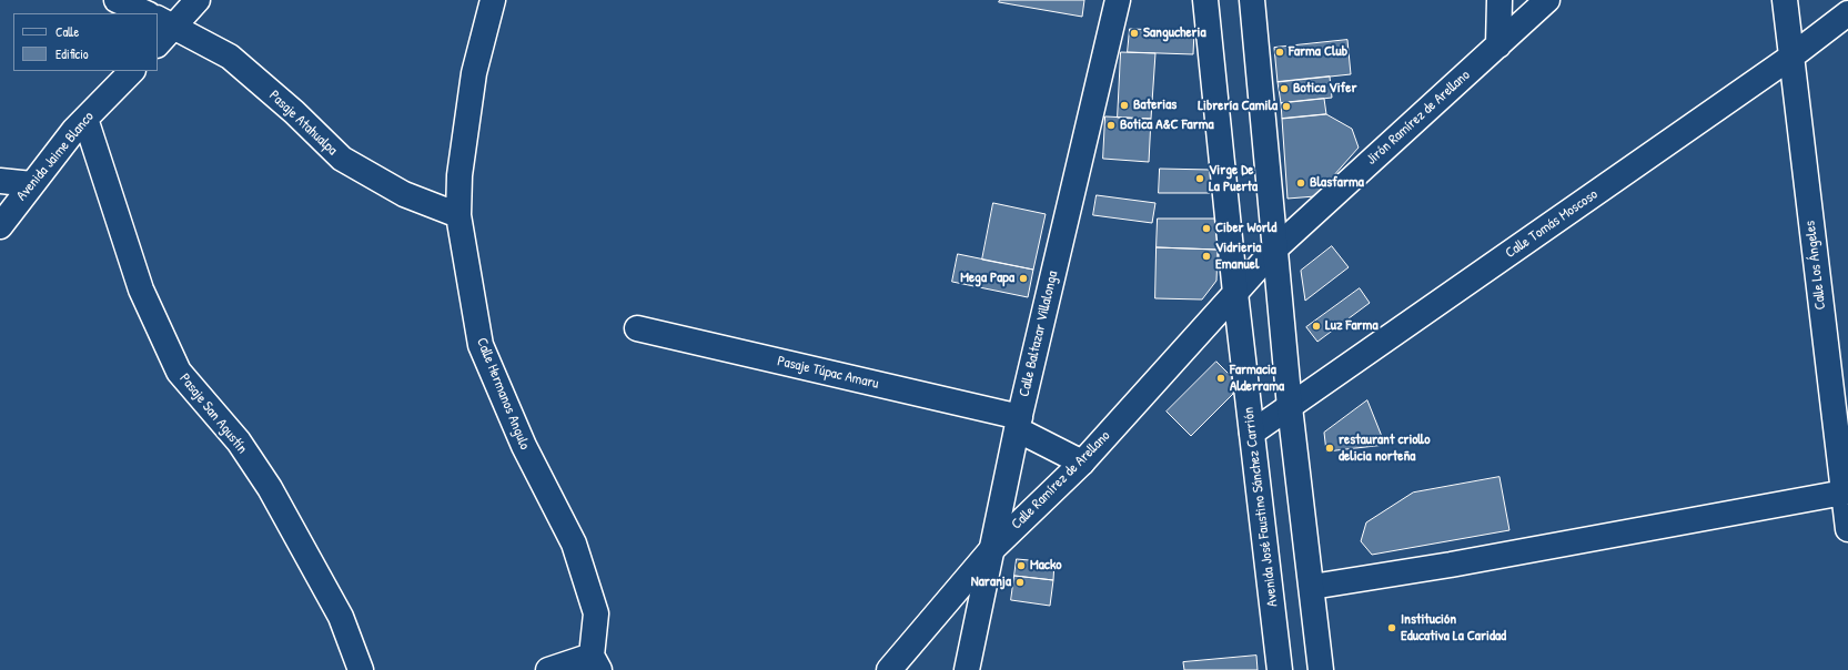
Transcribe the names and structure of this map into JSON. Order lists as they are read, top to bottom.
{
  "streets": {
    "street": [
      "Jirón Ramírez de Arellano",
      "Pasaje Atahualpa",
      "Avenida Jaime Blanco",
      "Calle Tomás Moscoso",
      "Calle Los Ángeles",
      "Calle Baltazar Villalonga",
      "Pasaje Túpac Amaru",
      "Calle Hermanos Angulo",
      "Pasaje San Agustín",
      "Calle Ramírez de Arellano",
      "Avenida José Faustino Sánchez Carrión"
    ]
  },
  "crossings": [
    ["Jirón Ramírez de Arellano", "Calle Ramírez de Arellano"],
    ["Jirón Ramírez de Arellano", "Avenida José Faustino Sánchez Carrión"],
    ["Pasaje Atahualpa", "Calle Hermanos Angulo"],
    ["Avenida Jaime Blanco", "Pasaje San Agustín"],
    ["Calle Tomás Moscoso", "Calle Los Ángeles"],
    ["Calle Tomás Moscoso", "Avenida José Faustino Sánchez Carrión"],
    ["Calle Baltazar Villalonga", "Pasaje Túpac Amaru"],
    ["Calle Baltazar Villalonga", "Calle Ramírez de Arellano"],
    ["Pasaje Túpac Amaru", "Calle Ramírez de Arellano"],
    ["Calle Ramírez de Arellano", "Avenida José Faustino Sánchez Carrión"]
  ],
  "places": [
    "Sangucheria",
    "Farma Club",
    "Botica Vifer",
    "Baterias",
    "Librería Camila",
    "Botica A&C Farma",
    "Virge De La Puerta",
    "Blasfarma",
    "Ciber World",
    "Vidrieria Emanuel",
    "Mega Papa",
    "Luz Farma",
    "Farmacia Alderrama",
    "restaurant criollo delicia norteña",
    "Macko",
    "Naranja",
    "Institución Educativa La Caridad"
  ],
  "legend": ["Calle", "Edificio"]
}
